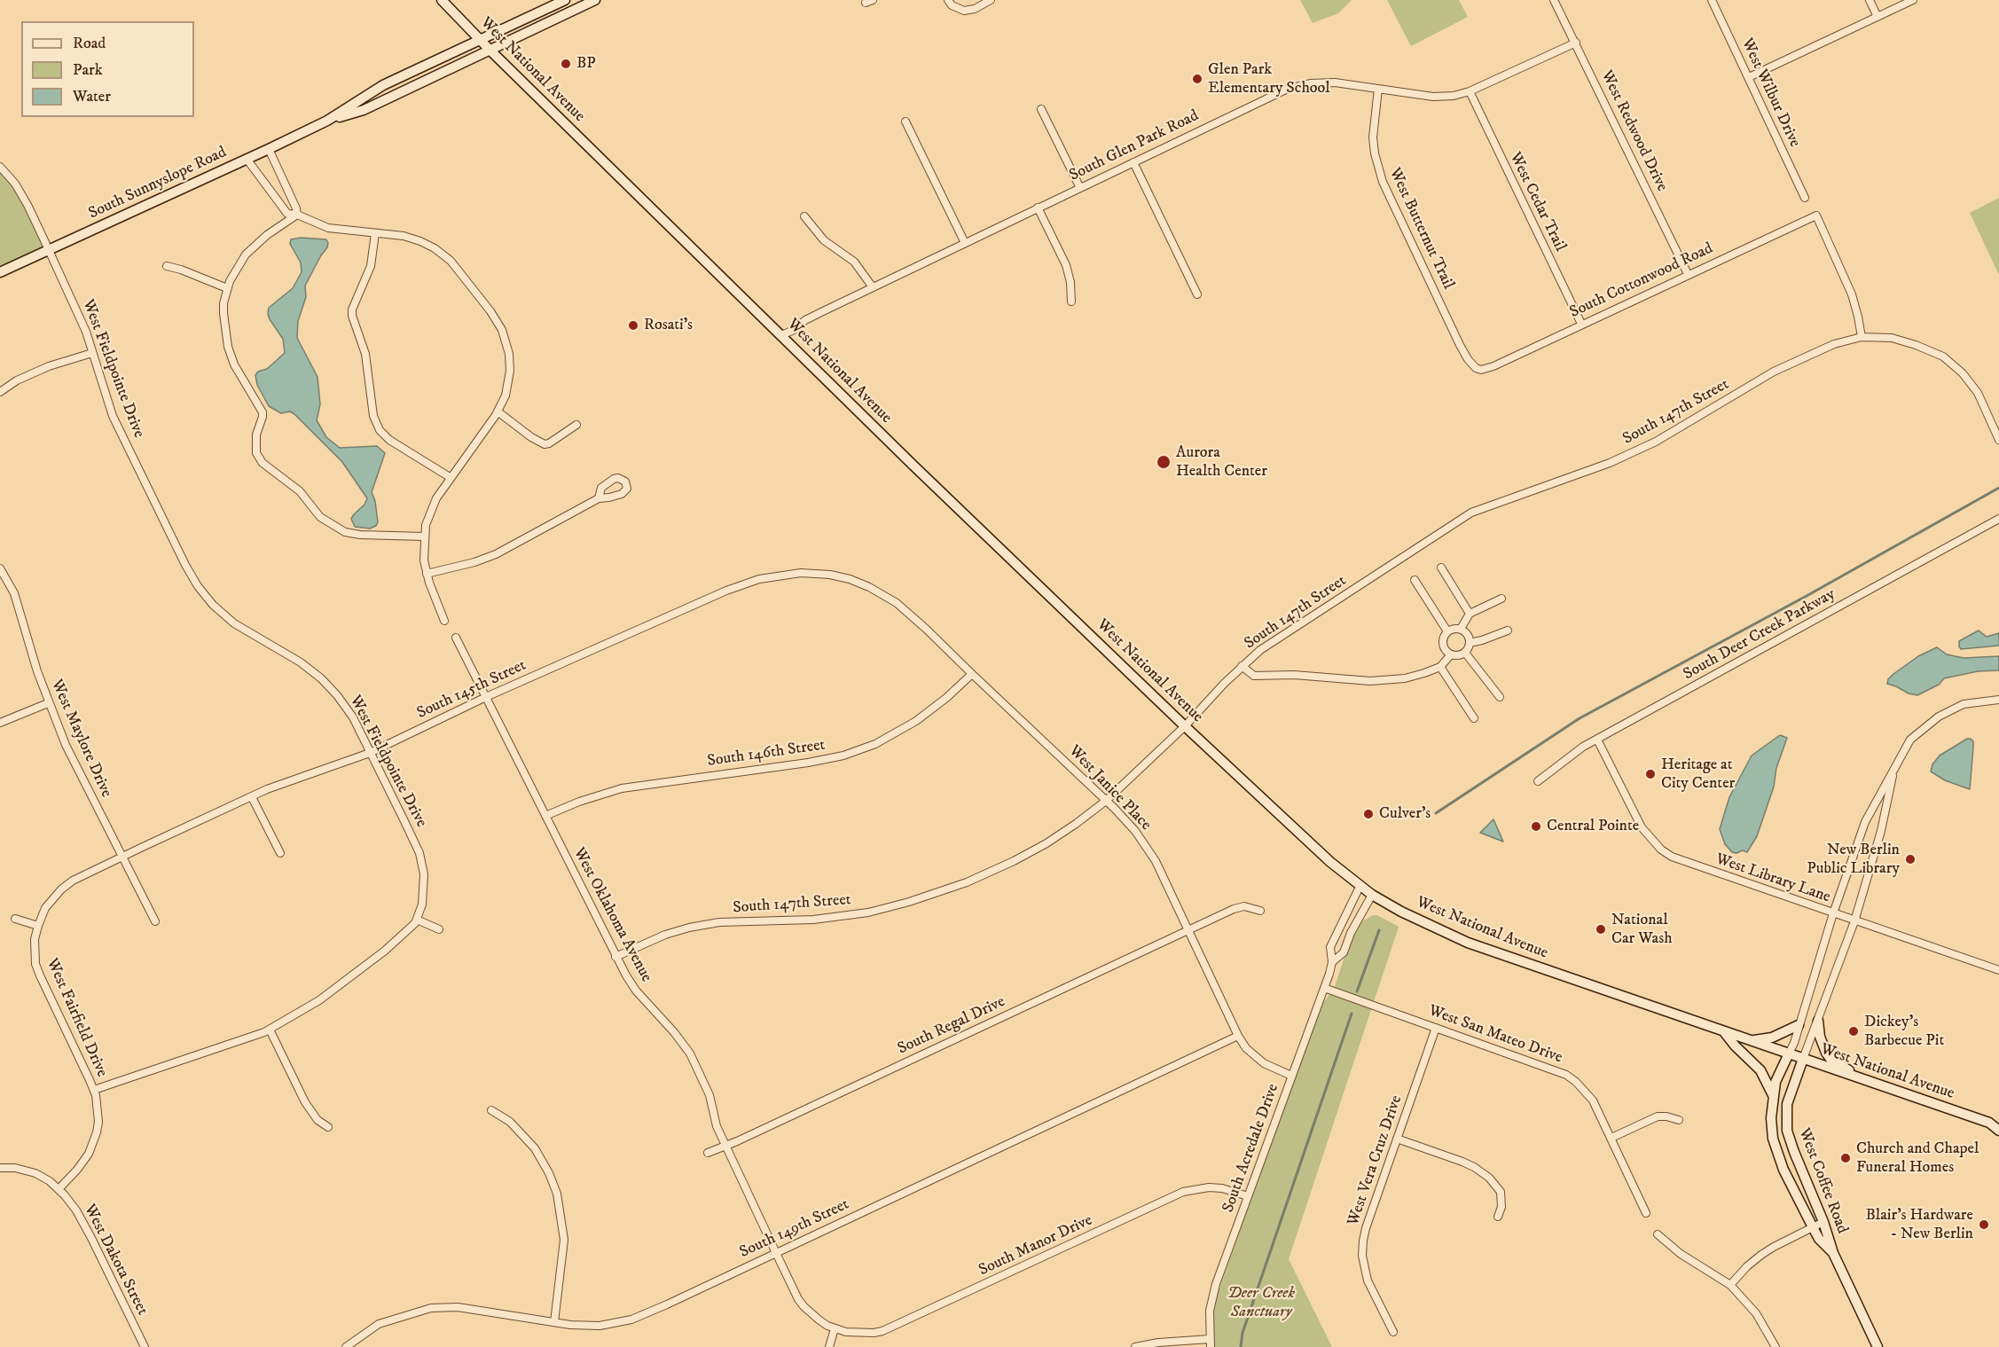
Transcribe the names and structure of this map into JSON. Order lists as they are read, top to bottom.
{
  "streets": {
    "main road": ["West National Avenue", "South Sunnyslope Road", "West Coffee Road"],
    "street": [
      "West Wilbur Drive",
      "West Redwood Drive",
      "South Glen Park Road",
      "West Cedar Trail",
      "West Butternut Trail",
      "South Cottonwood Road",
      "West Fieldpointe Drive",
      "South 147th Street",
      "South Deer Creek Parkway",
      "South 145th Street",
      "West Maylore Drive",
      "South 146th Street",
      "West Janice Place",
      "West Library Lane",
      "West Oklahoma Avenue",
      "West Fairfield Drive",
      "South Regal Drive",
      "West San Mateo Drive",
      "South Acredale Drive",
      "West Vera Cruz Drive",
      "South 149th Street",
      "South Manor Drive",
      "West Dakota Street"
    ]
  },
  "crossings": [
    ["West National Avenue", "South Glen Park Road"],
    ["West National Avenue", "South Sunnyslope Road"],
    ["West National Avenue", "South 147th Street"],
    ["West National Avenue", "South Acredale Drive"],
    ["West National Avenue", "West Coffee Road"],
    ["West Redwood Drive", "South Glen Park Road"],
    ["West Redwood Drive", "South Cottonwood Road"],
    ["South Glen Park Road", "West Cedar Trail"],
    ["South Glen Park Road", "West Butternut Trail"],
    ["South Sunnyslope Road", "West Fieldpointe Drive"],
    ["West Cedar Trail", "South Cottonwood Road"],
    ["West Butternut Trail", "South Cottonwood Road"],
    ["South Cottonwood Road", "South 147th Street"],
    ["West Fieldpointe Drive", "South 145th Street"],
    ["West Fieldpointe Drive", "West Fairfield Drive"],
    ["South 147th Street", "West Janice Place"],
    ["South 147th Street", "West Oklahoma Avenue"],
    ["South Deer Creek Parkway", "West Library Lane"],
    ["South 145th Street", "West Maylore Drive"],
    ["South 145th Street", "West Janice Place"],
    ["South 145th Street", "West Oklahoma Avenue"],
    ["South 145th Street", "West Fairfield Drive"],
    ["West Maylore Drive", "West Fairfield Drive"],
    ["South 146th Street", "West Janice Place"],
    ["South 146th Street", "West Oklahoma Avenue"],
    ["West Janice Place", "South Regal Drive"],
    ["West Janice Place", "South Acredale Drive"],
    ["West Janice Place", "South 149th Street"],
    ["West Oklahoma Avenue", "South Regal Drive"],
    ["West Oklahoma Avenue", "South 149th Street"],
    ["West Oklahoma Avenue", "South Manor Drive"],
    ["West Fairfield Drive", "West Dakota Street"],
    ["West San Mateo Drive", "South Acredale Drive"],
    ["West San Mateo Drive", "West Vera Cruz Drive"],
    ["South Acredale Drive", "South Manor Drive"]
  ],
  "parks": ["Deer Creek Sanctuary"],
  "places": [
    "BP",
    "Glen Park Elementary School",
    "Rosati's",
    "Aurora Health Center",
    "Heritage at City Center",
    "Culver's",
    "Central Pointe",
    "New Berlin Public Library",
    "National Car Wash",
    "Dickey's Barbecue Pit",
    "Church and Chapel Funeral Homes",
    "Blair's Hardware - New Berlin"
  ],
  "legend": ["Road", "Park", "Water"]
}
